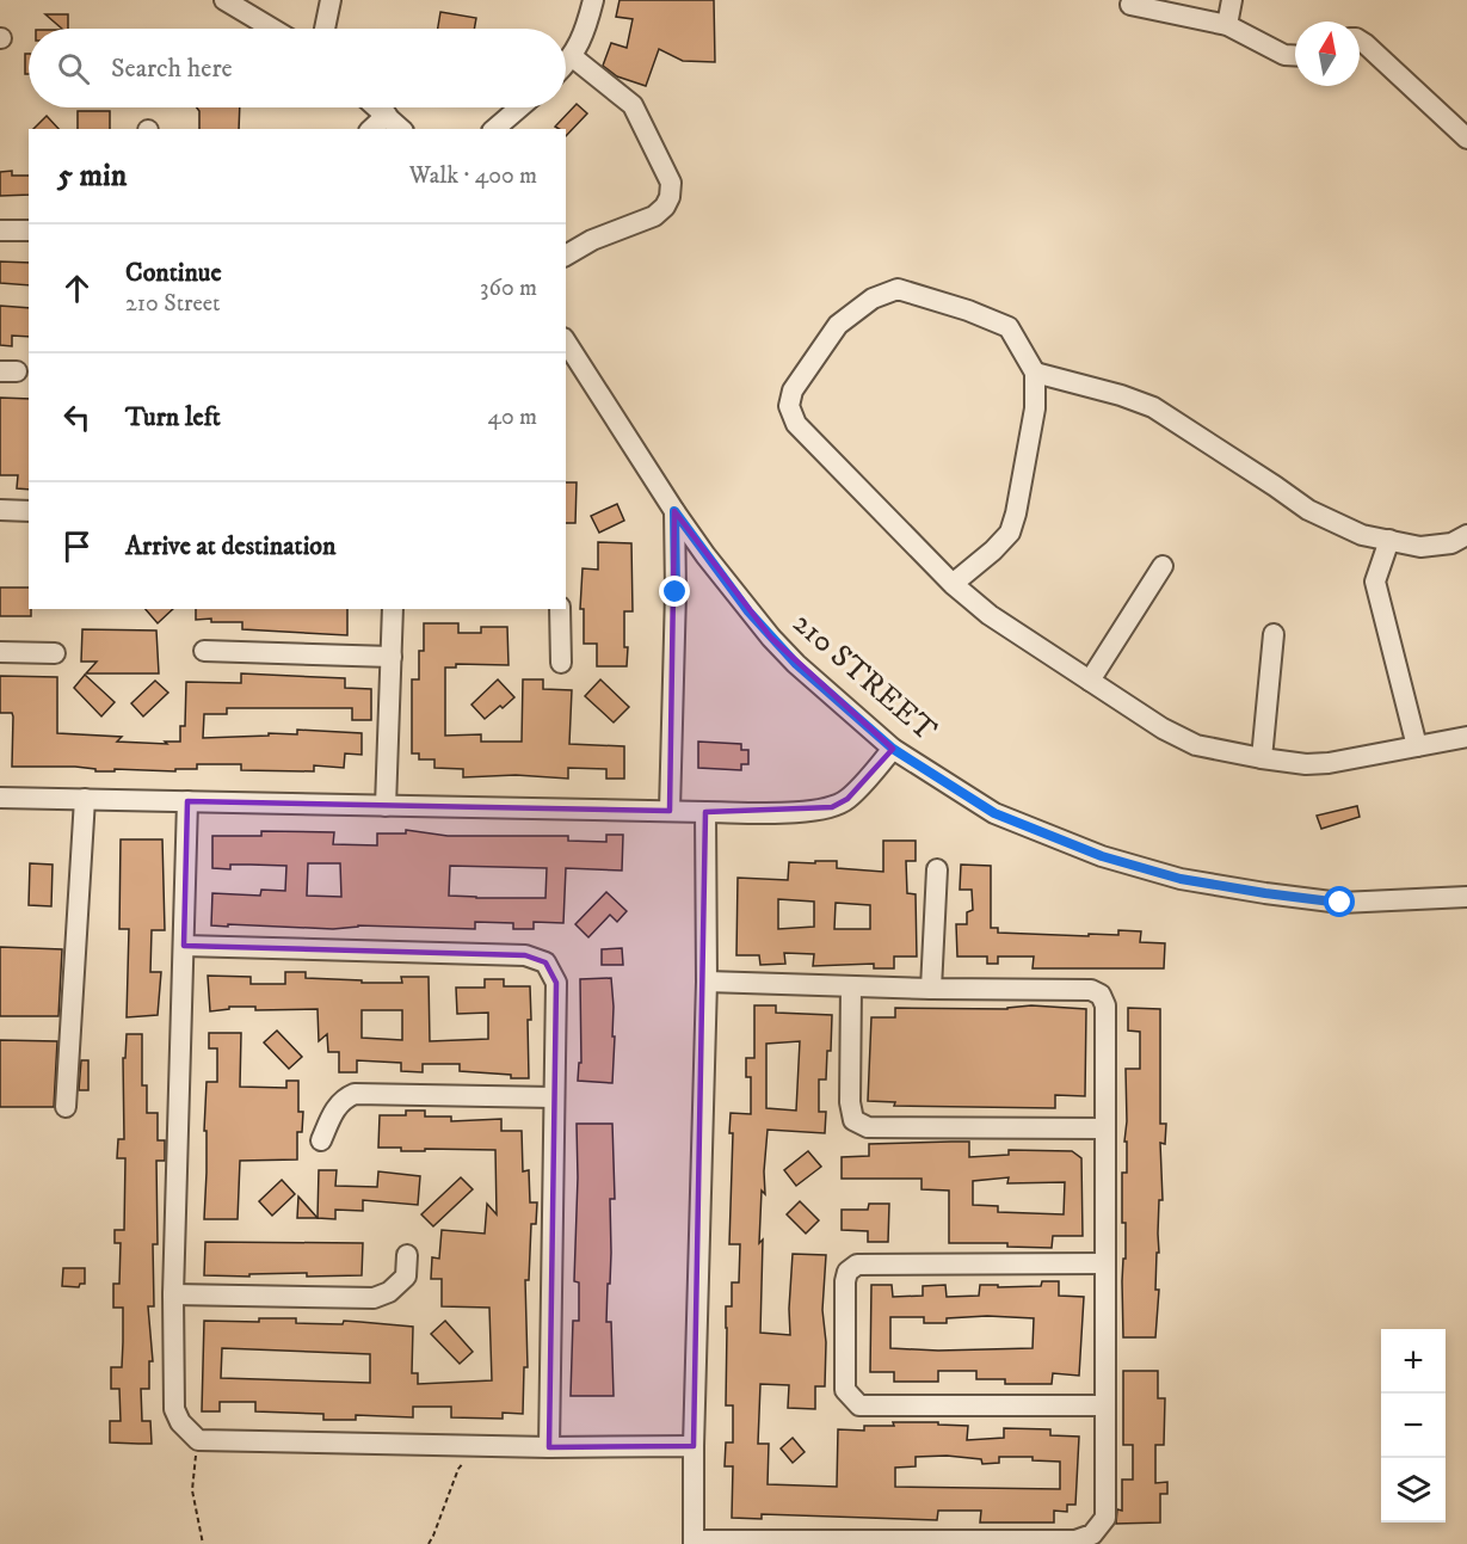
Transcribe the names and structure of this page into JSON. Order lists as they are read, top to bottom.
{
  "streets": {
    "street": ["210 STREET"]
  },
  "north": "top",
  "page": {
    "search": "Search here",
    "heading": ["5 min", "Walk · 400 m"],
    "list": [
      ["Continue", "210 Street", "360 m"],
      ["Turn left", "40 m"],
      "Arrive at destination"
    ],
    "map_buttons": ["+", "−"]
  }
}
